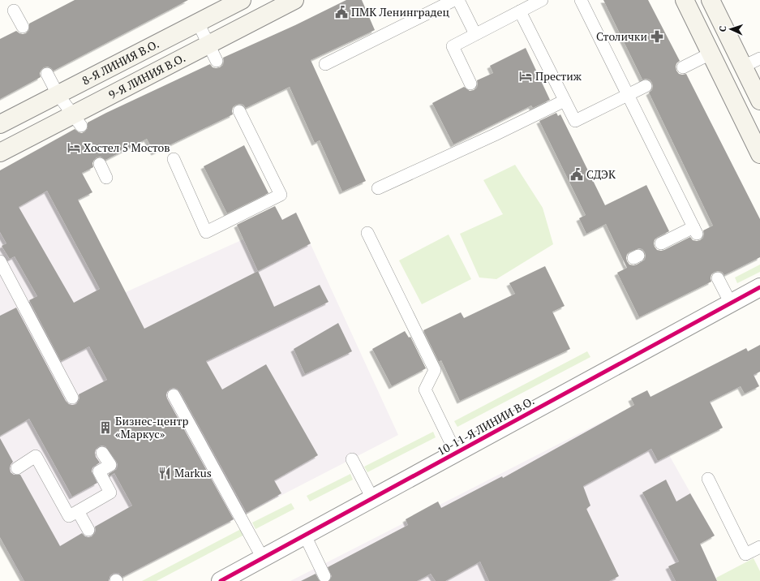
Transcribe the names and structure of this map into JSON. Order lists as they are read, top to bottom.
{
  "streets": {
    "main road": ["8-Я ЛИНИЯ В.О.", "9-Я ЛИНИЯ В.О."],
    "street": ["10-11-Я ЛИНИИ В.О."]
  },
  "places": {
    "public building": ["ПМК Ленинградец", "СДЭК"],
    "pharmacy": ["Столички"],
    "hotel": ["Престиж", "Хостел 5 Мостов"],
    "building": ["Бизнес-центр «Маркус»"],
    "restaurant": ["Markus"]
  },
  "north": "left"
}
